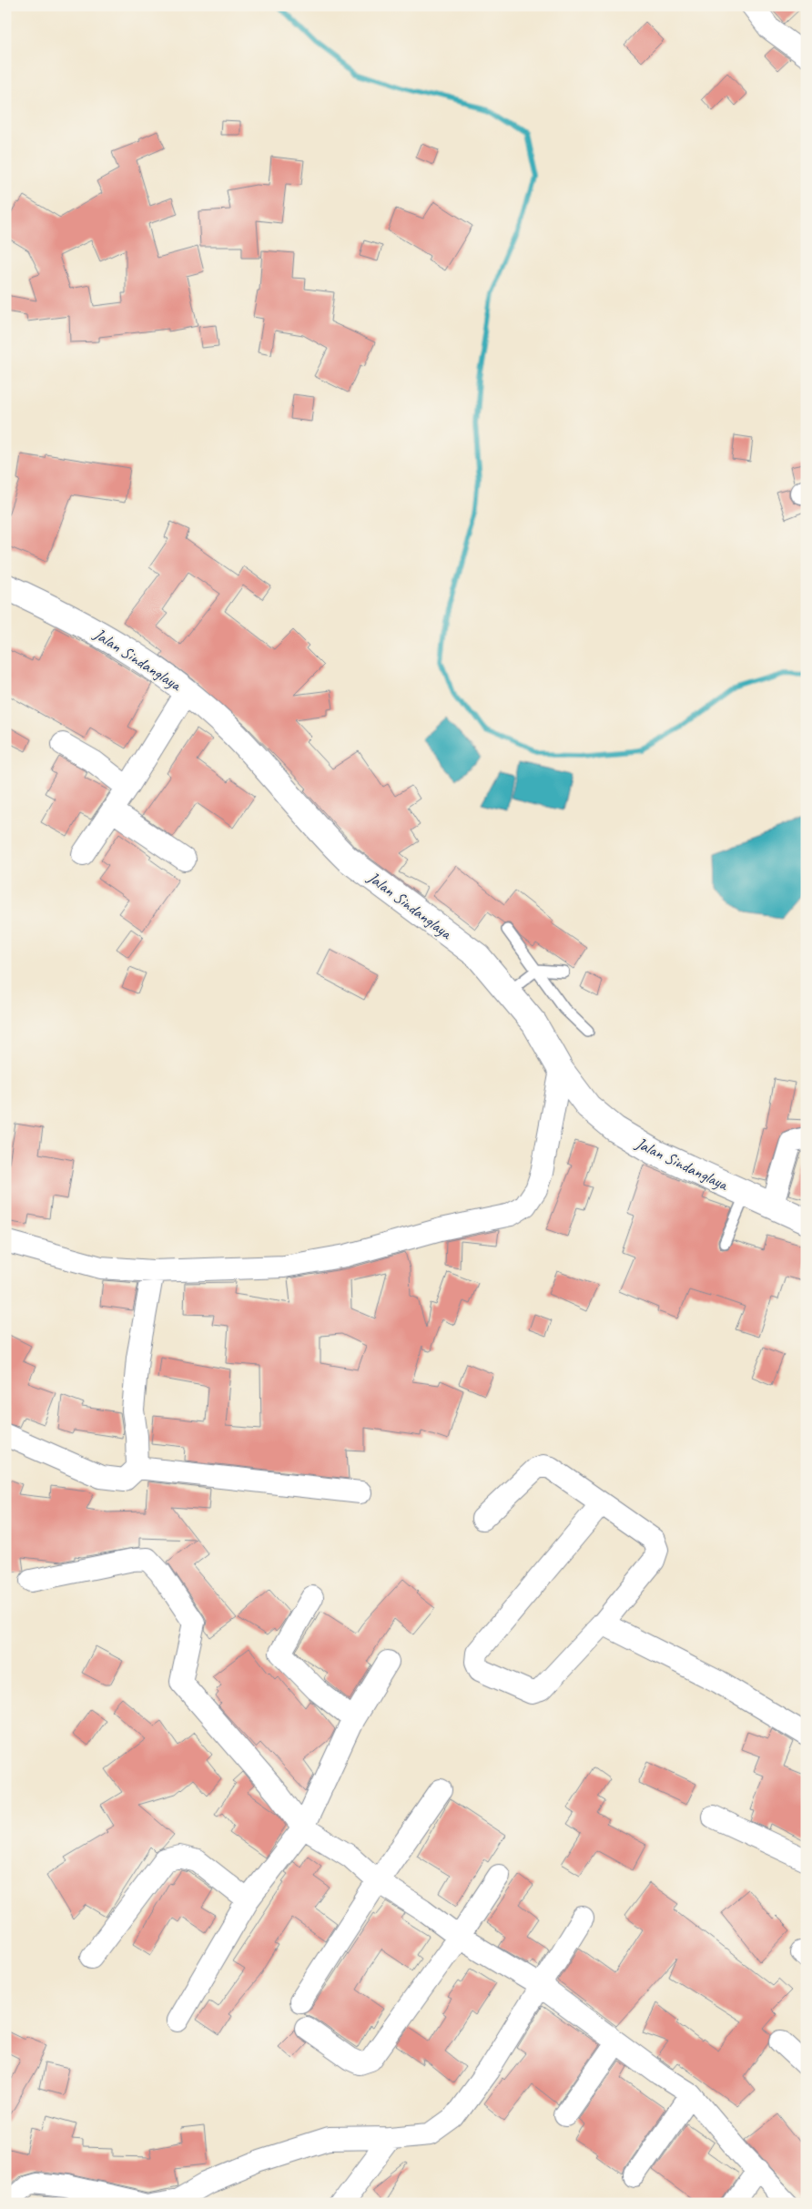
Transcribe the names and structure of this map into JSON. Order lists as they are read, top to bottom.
{
  "streets": {
    "street": ["Jalan Sindanglaya"]
  }
}
